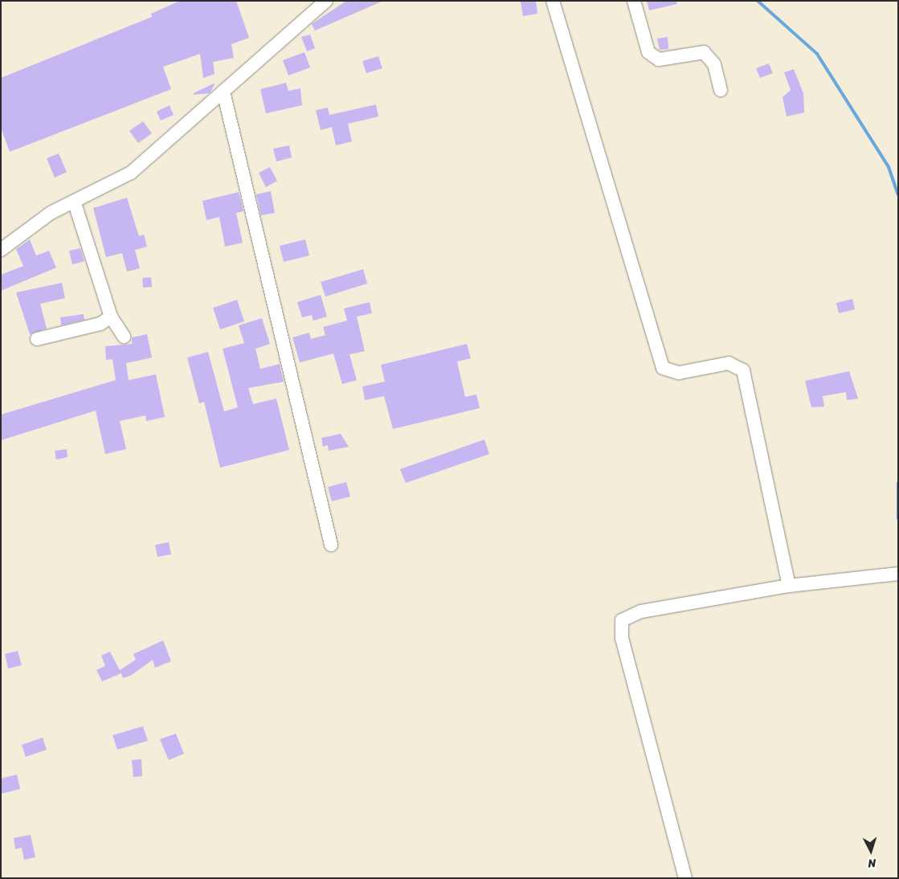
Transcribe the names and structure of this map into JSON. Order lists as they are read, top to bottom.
{
  "north": "bottom"
}
